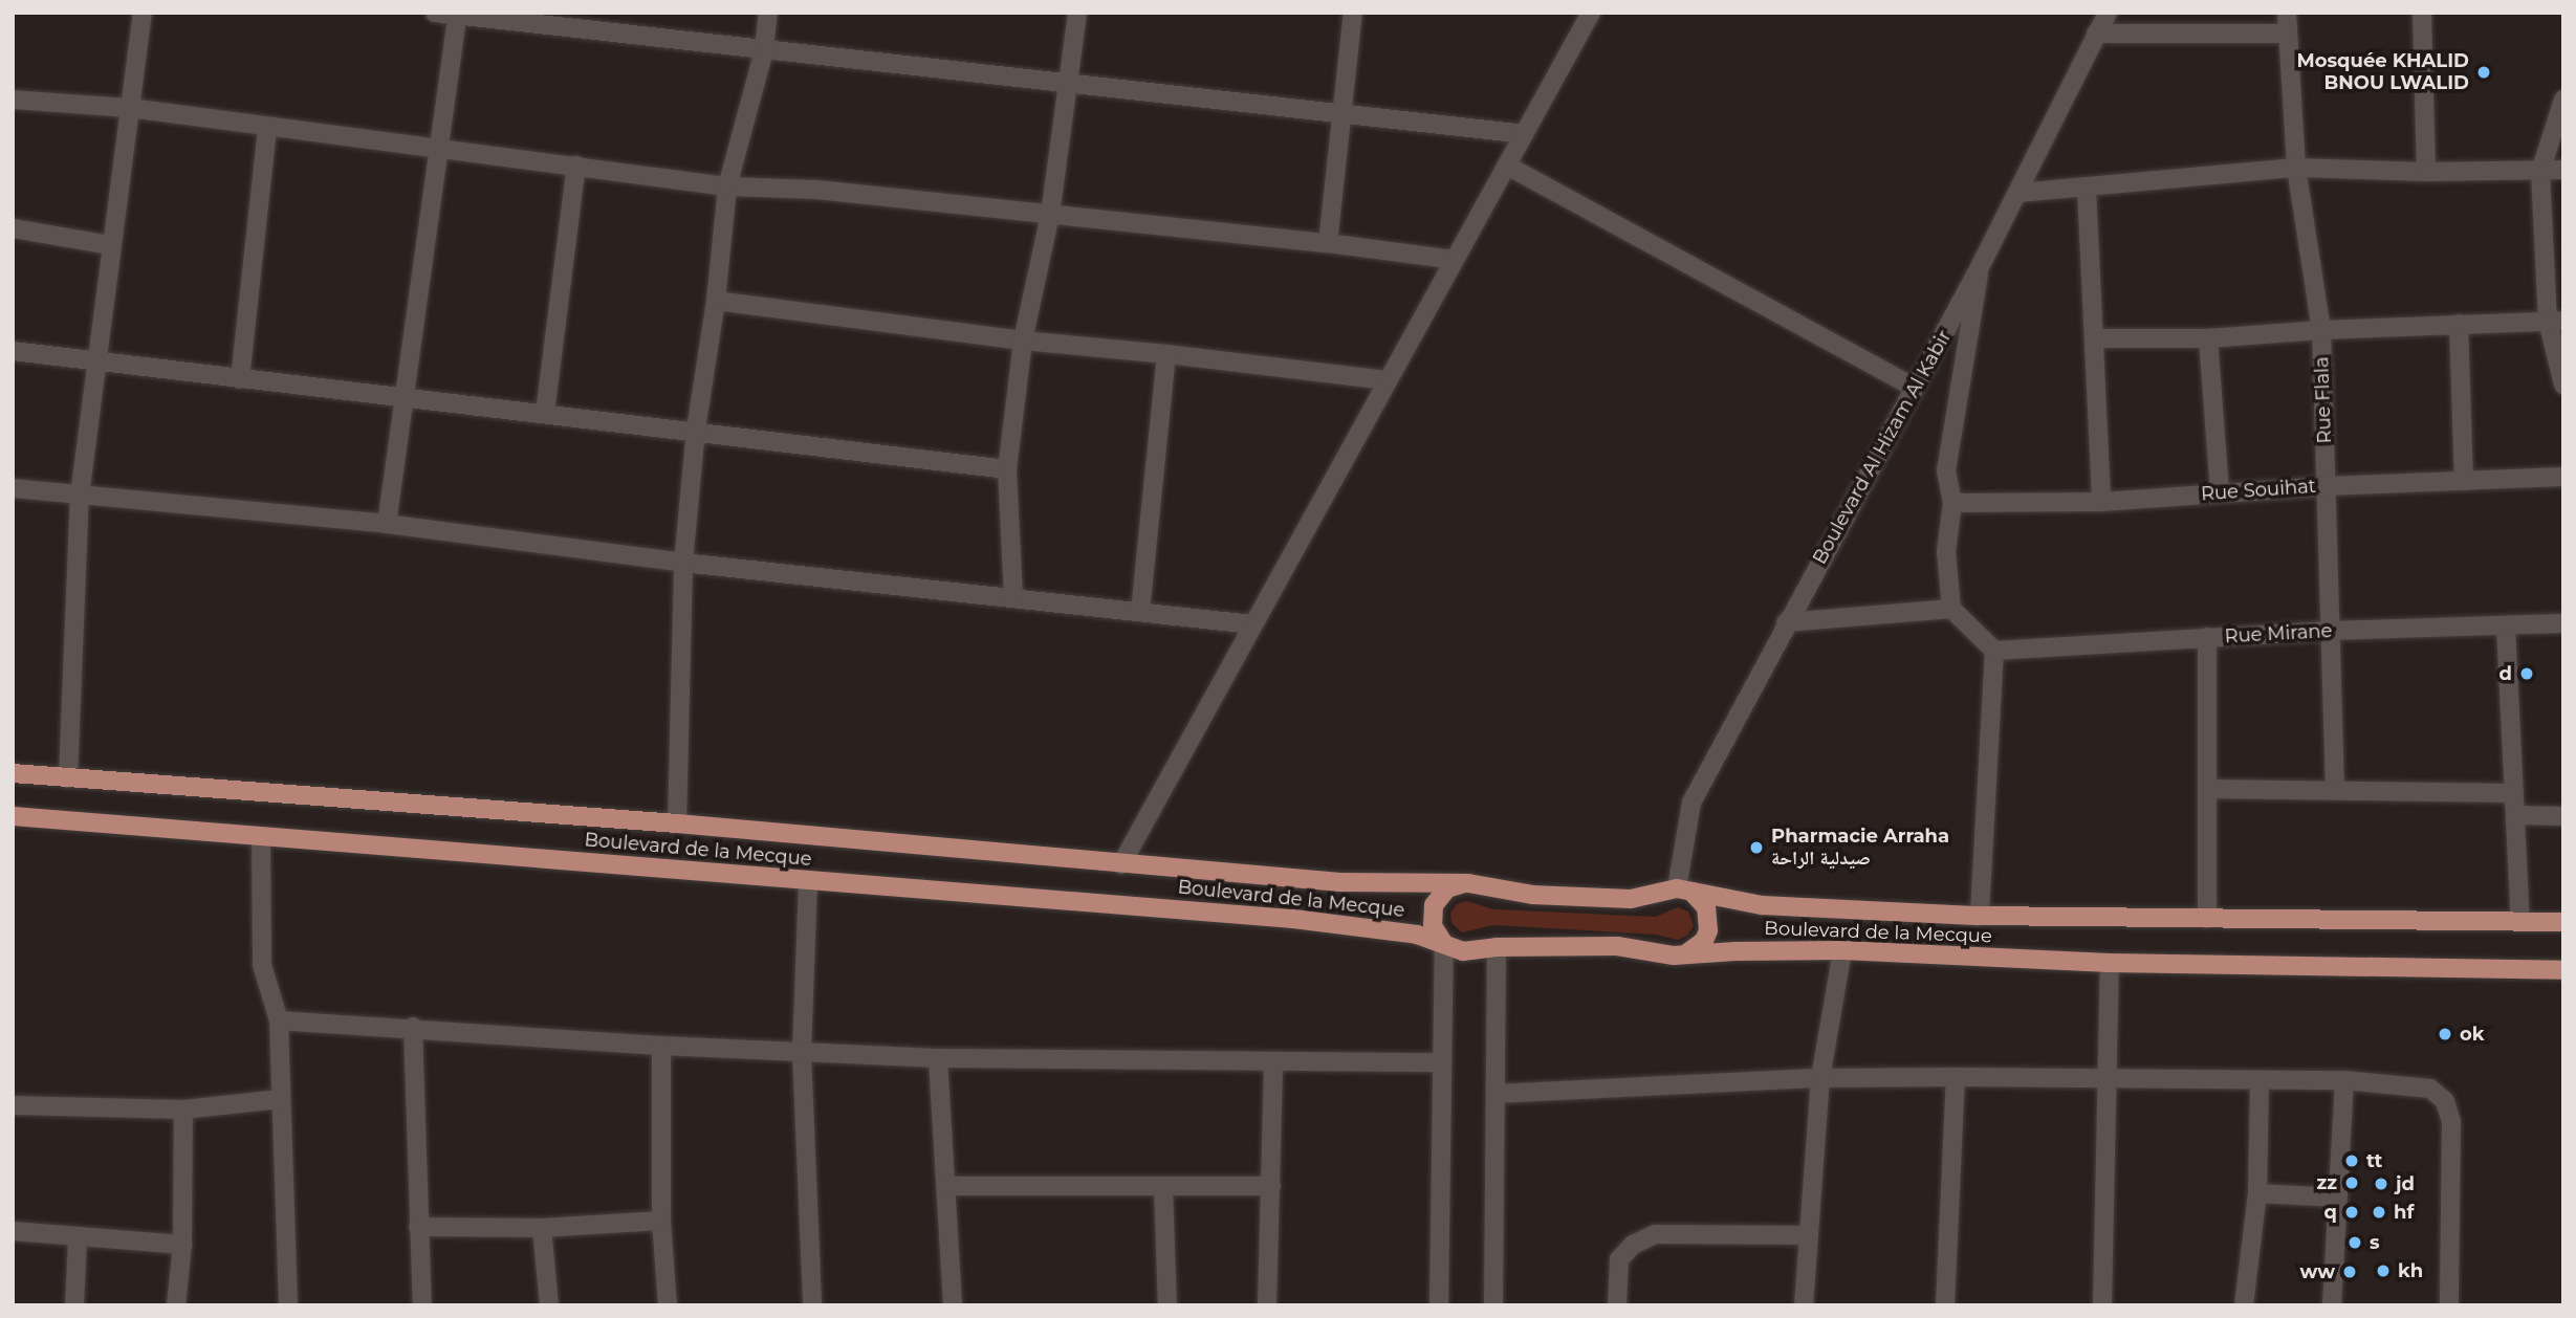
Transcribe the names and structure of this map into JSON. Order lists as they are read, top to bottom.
{
  "streets": {
    "main road": ["Boulevard de la Mecque"],
    "street": [
      "Rue Flala",
      "Boulevard Al Hizam Al Kabir",
      "Rue Souihat",
      "Rue Mirane"
    ]
  },
  "crossings": [
    ["Rue Flala", "Rue Souihat"],
    ["Rue Flala", "Rue Mirane"],
    ["Boulevard Al Hizam Al Kabir", "Boulevard de la Mecque"]
  ],
  "places": [
    "Mosquée KHALID BNOU LWALID",
    "d",
    "Pharmacie Arraha صيدلية الراحة",
    "ok",
    "tt",
    "zz",
    "jd",
    "q",
    "hf",
    "s",
    "kh",
    "ww"
  ]
}
